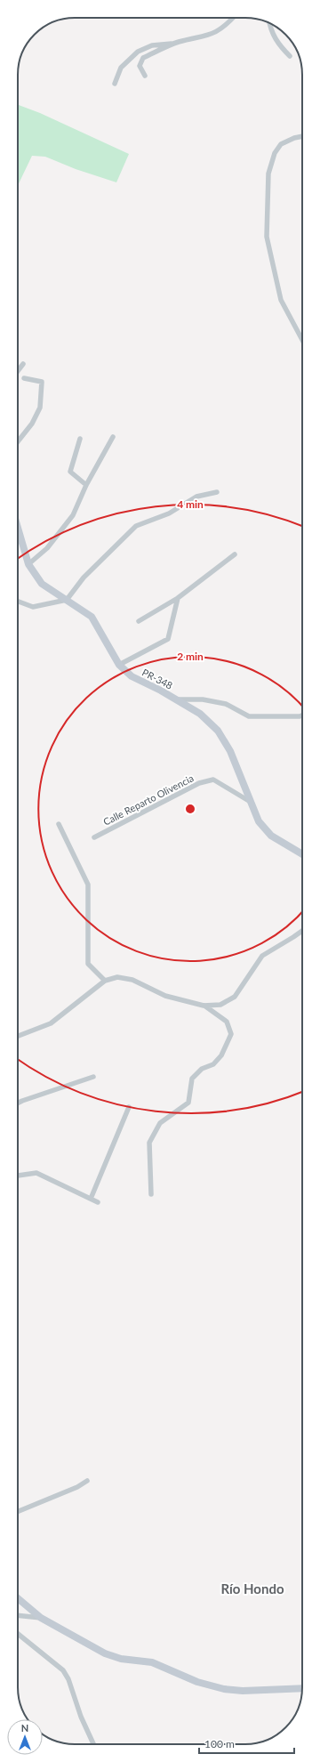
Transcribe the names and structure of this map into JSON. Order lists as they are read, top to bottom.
{
  "streets": {
    "street": ["PR-348", "Calle Reparto Olivencia"]
  },
  "crossings": [
    ["PR-348", "Calle Reparto Olivencia"]
  ],
  "districts": ["Río Hondo"],
  "scale_bar": "100 m",
  "north": "top",
  "rings": ["4 min", "2 min"]
}
